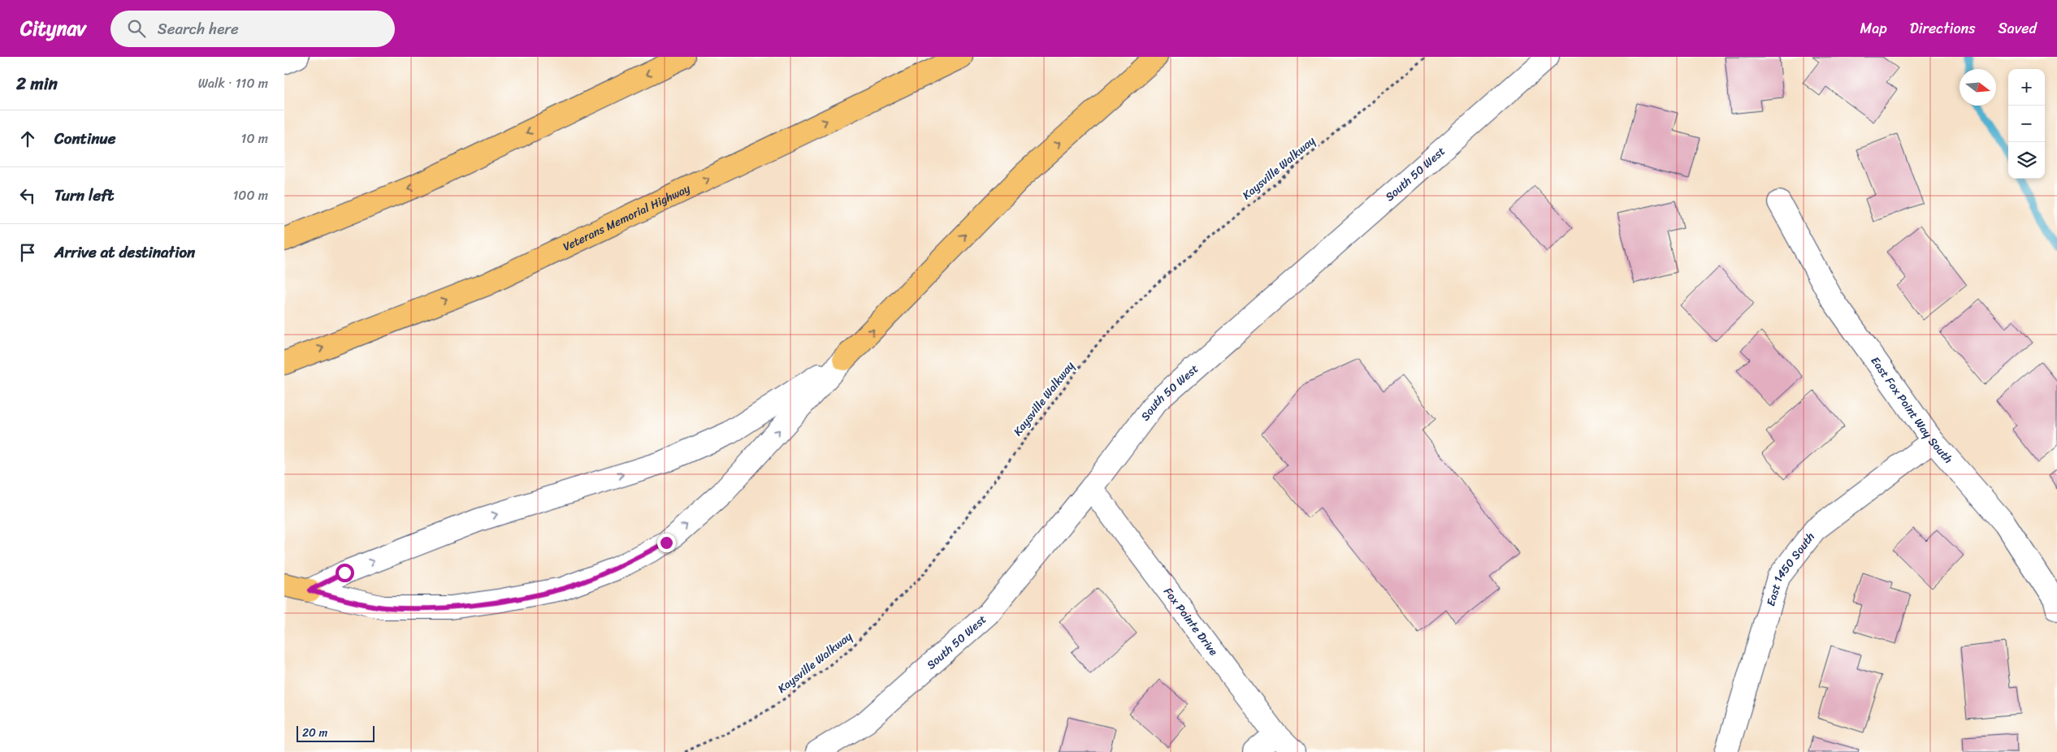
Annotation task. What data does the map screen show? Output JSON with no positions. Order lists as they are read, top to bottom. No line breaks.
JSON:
{"streets":{"highway":["Veterans Memorial Highway"],"street":["South 50 West","East Fox Point Way South","East 1450 South","Fox Pointe Drive"],"path":["Kaysville Walkway"]},"crossings":[["South 50 West","Fox Pointe Drive"],["East Fox Point Way South","East 1450 South"]],"scale_bar":"20 m","north":"right","page":{"header":"Citynav","search":"Search here","nav":["Map","Directions","Saved"],"heading":["2 min","Walk · 110 m"],"map_buttons":["+","−"],"list":[["Continue","10 m"],["Turn left","100 m"],"Arrive at destination"],"scale":"20 m"}}
